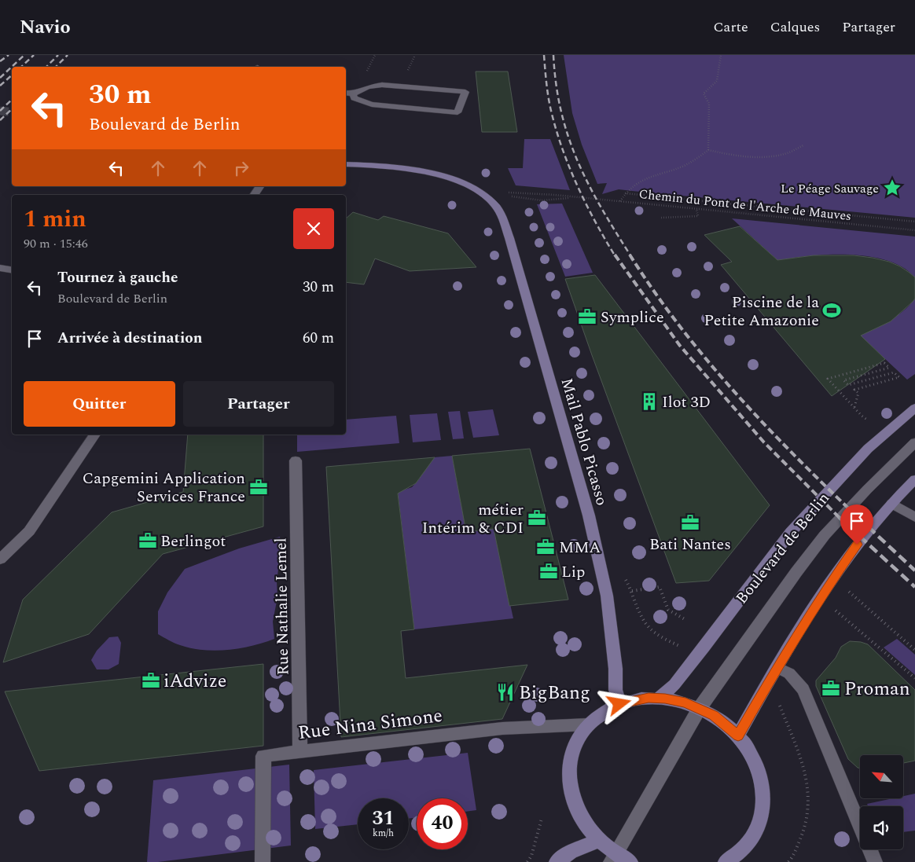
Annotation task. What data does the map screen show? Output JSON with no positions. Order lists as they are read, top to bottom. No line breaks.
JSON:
{"streets":{"street":["Mail Pablo Picasso","Boulevard de Berlin","Rue Nathalie Lemel","Rue Nina Simone"],"path":["Chemin du Pont de l'Arche de Mauves"]},"crossings":[["Rue Nathalie Lemel","Rue Nina Simone"]],"places":{"place":["Le Péage Sauvage"],"sports":["Piscine de la Petite Amazonie"],"office":["Symplice","Capgemini Application Services France","métier Intérim & CDI","Bati Nantes","Berlingot","MMA","Lip","iAdvize","Proman"],"building":["Ilot 3D"],"restaurant":["BigBang"]},"north":"top left","page":{"header":"Navio","nav":["Carte","Calques","Partager"],"turn":["30 m","Boulevard de Berlin"],"heading":["1 min","90 m · 15:46"],"list":[{"name":"Tournez à gauche","note":"Boulevard de Berlin","value":"30 m"},{"name":"Arrivée à destination","value":"60 m"}],"buttons":["Quitter","Partager"],"speed":"31 km/h","limit":"40"}}
